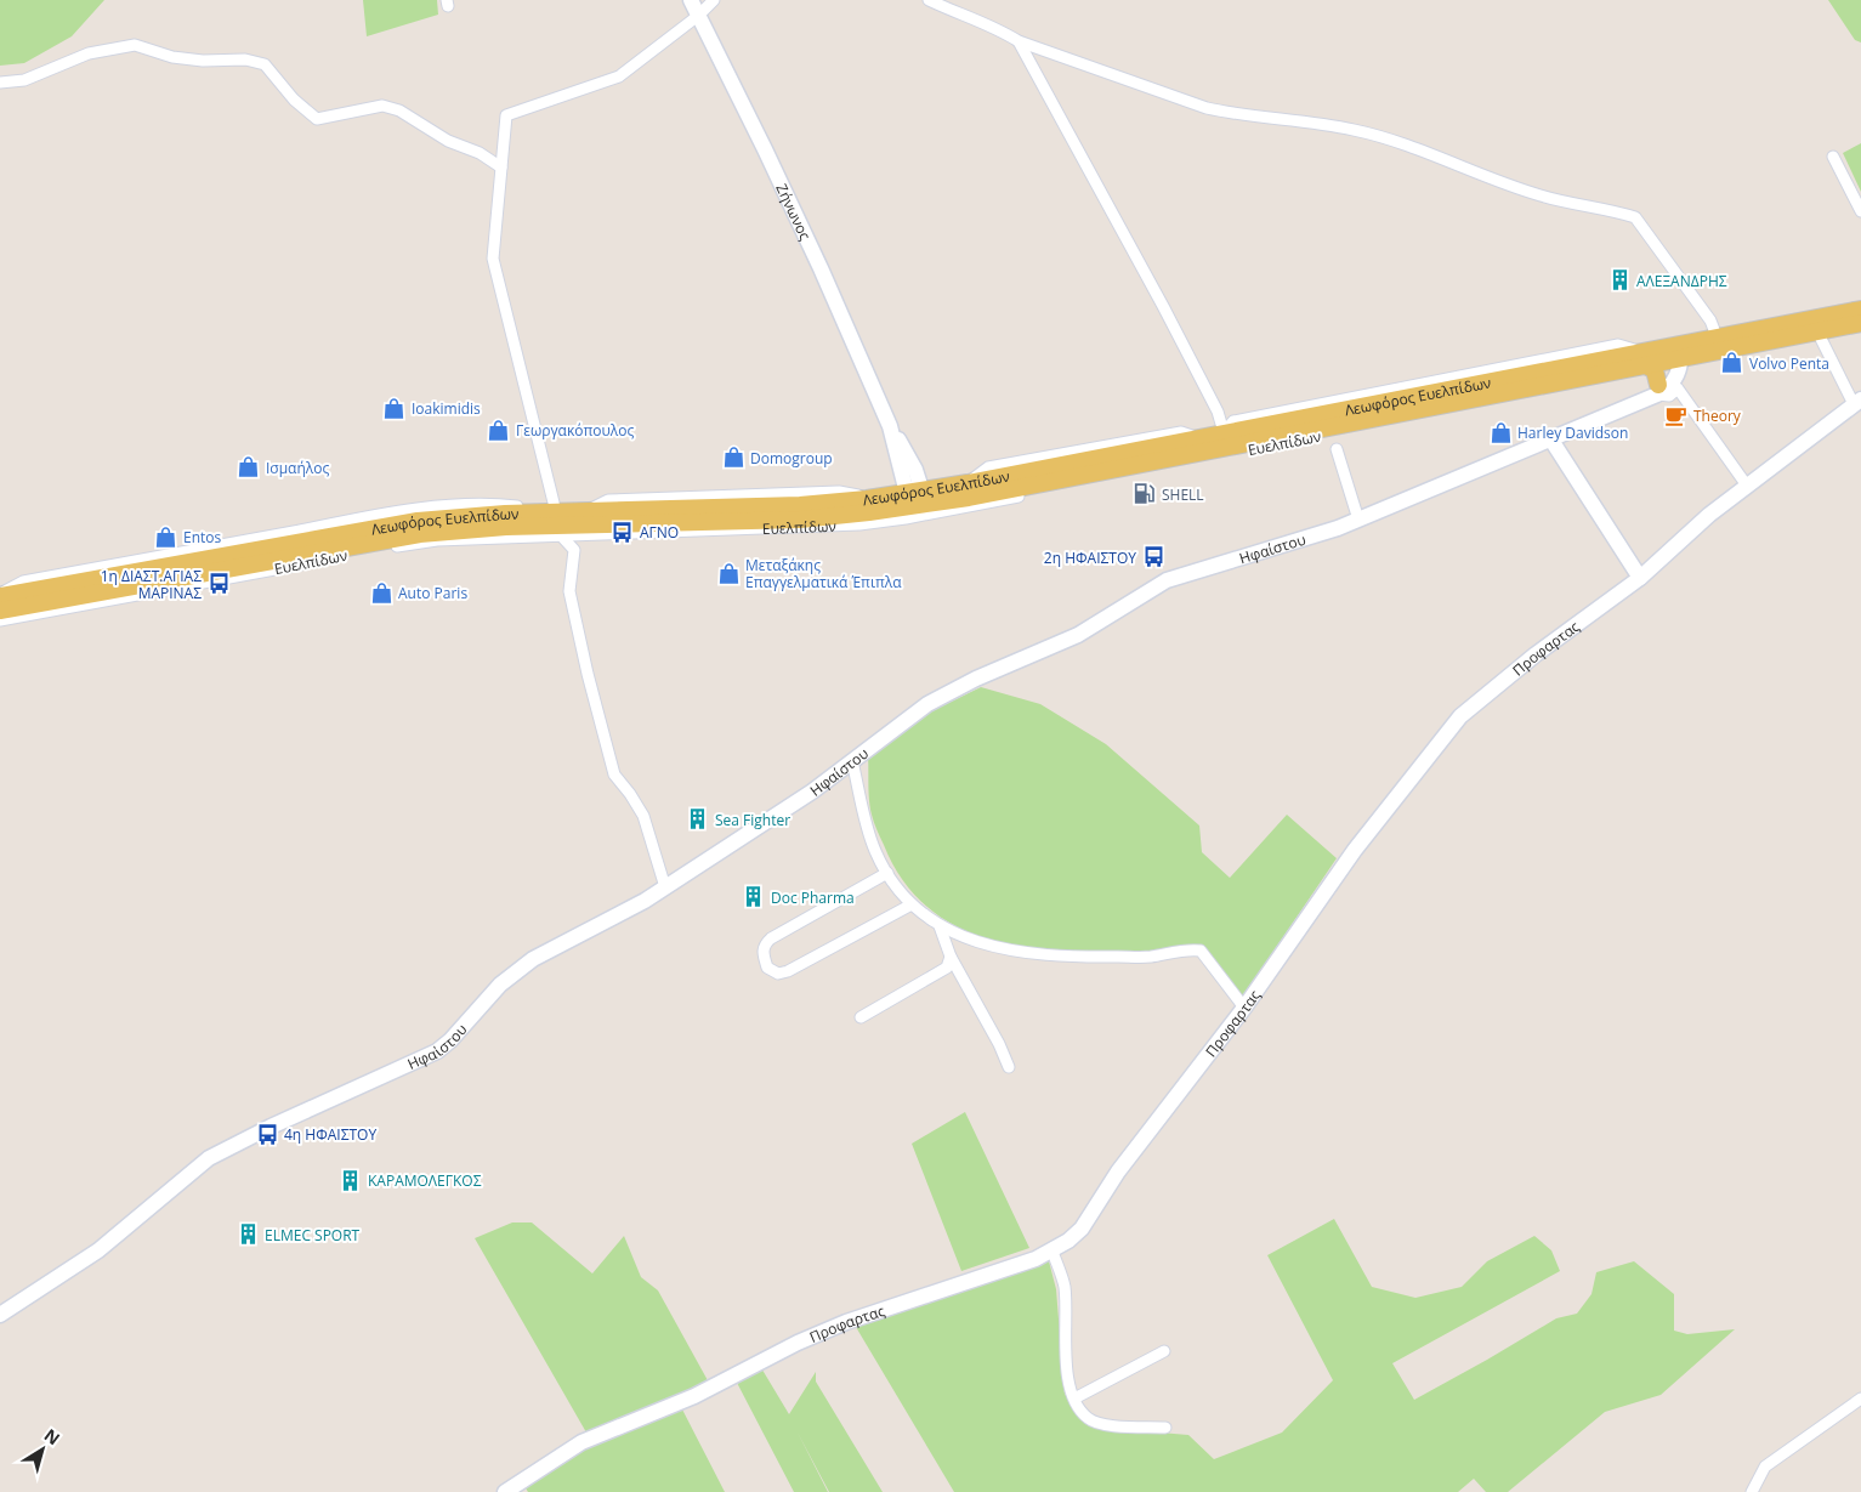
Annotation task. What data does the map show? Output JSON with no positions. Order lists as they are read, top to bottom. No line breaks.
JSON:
{"streets":{"main road":["Λεωφόρος Ευελπίδων"],"street":["Ζήνωνος","Ευελπίδων","Ηφαίστου","Προφαρτας"]},"crossings":[["Ζήνωνος","Λεωφόρος Ευελπίδων"],["Λεωφόρος Ευελπίδων","Ευελπίδων"]],"places":{"building":["ΑΛΕΞΑΝΔΡΗΣ","Sea Fighter","Doc Pharma","ΚΑΡΑΜΟΛΕΓΚΟΣ","ELMEC SPORT"],"shop":["Volvo Penta","Ioakimidis","Γεωργακόπουλος","Harley Davidson","Domogroup","Ισμαήλος","Entos","Μεταξάκης Επαγγελματικά Έπιπλα","Auto Paris"],"cafe":["Theory"],"fuel station":["SHELL"],"bus stop":["ΑΓΝΟ","2η ΗΦΑΙΣΤΟΥ","1η ΔΙΑΣΤ.ΑΓΙΑΣ ΜΑΡΙΝΑΣ","4η ΗΦΑΙΣΤΟΥ"]},"north":"top right"}
